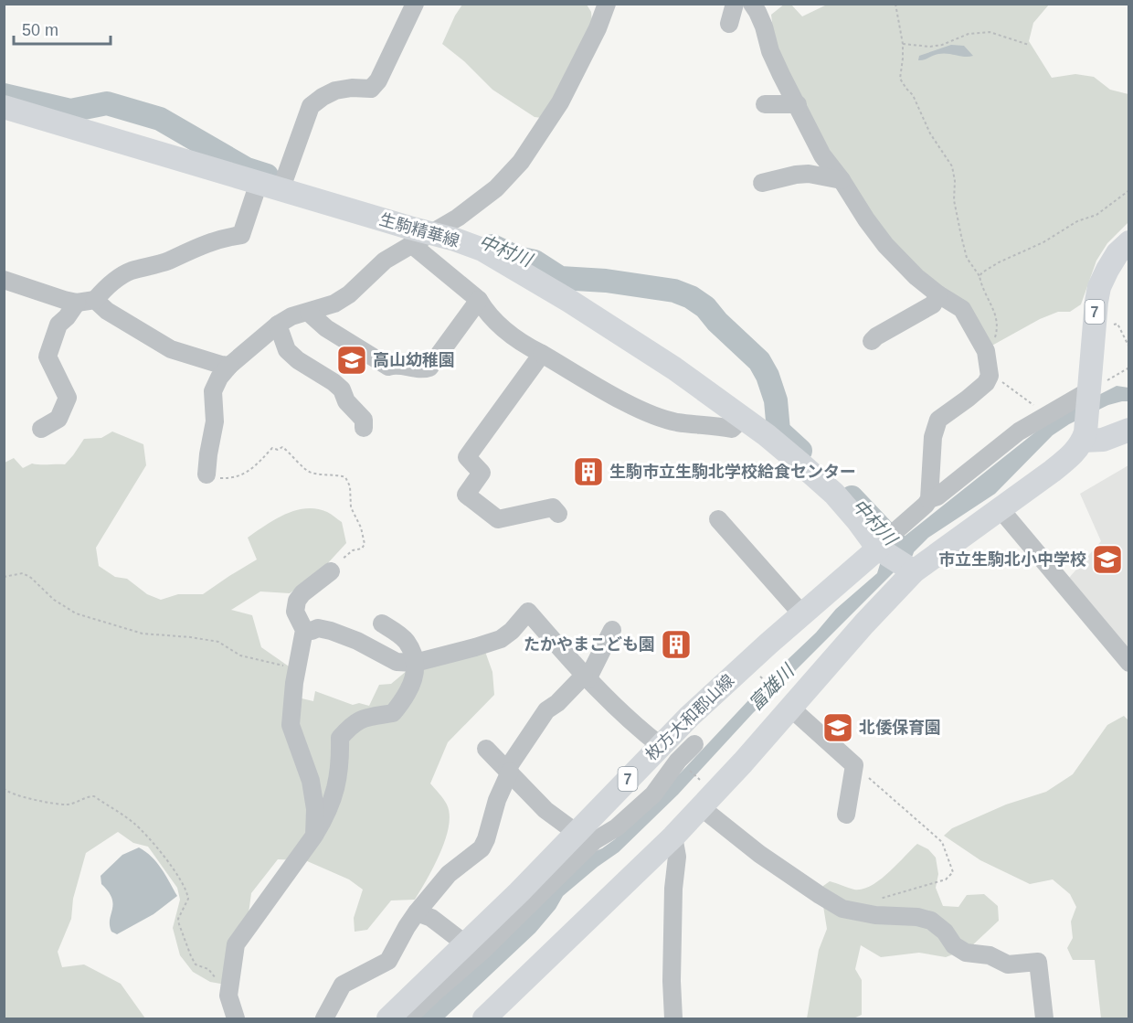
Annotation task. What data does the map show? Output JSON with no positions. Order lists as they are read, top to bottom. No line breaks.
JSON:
{"streets":{"main road":["生駒精華線","7","枚方大和郡山線"]},"crossings":[["生駒精華線","枚方大和郡山線"]],"water":["中村川","富雄川"],"places":{"school or university":["高山幼稚園","市立生駒北小中学校","北倭保育園"],"building":["生駒市立生駒北学校給食センター","たかやまこども園"]},"scale_bar":"50 m"}
